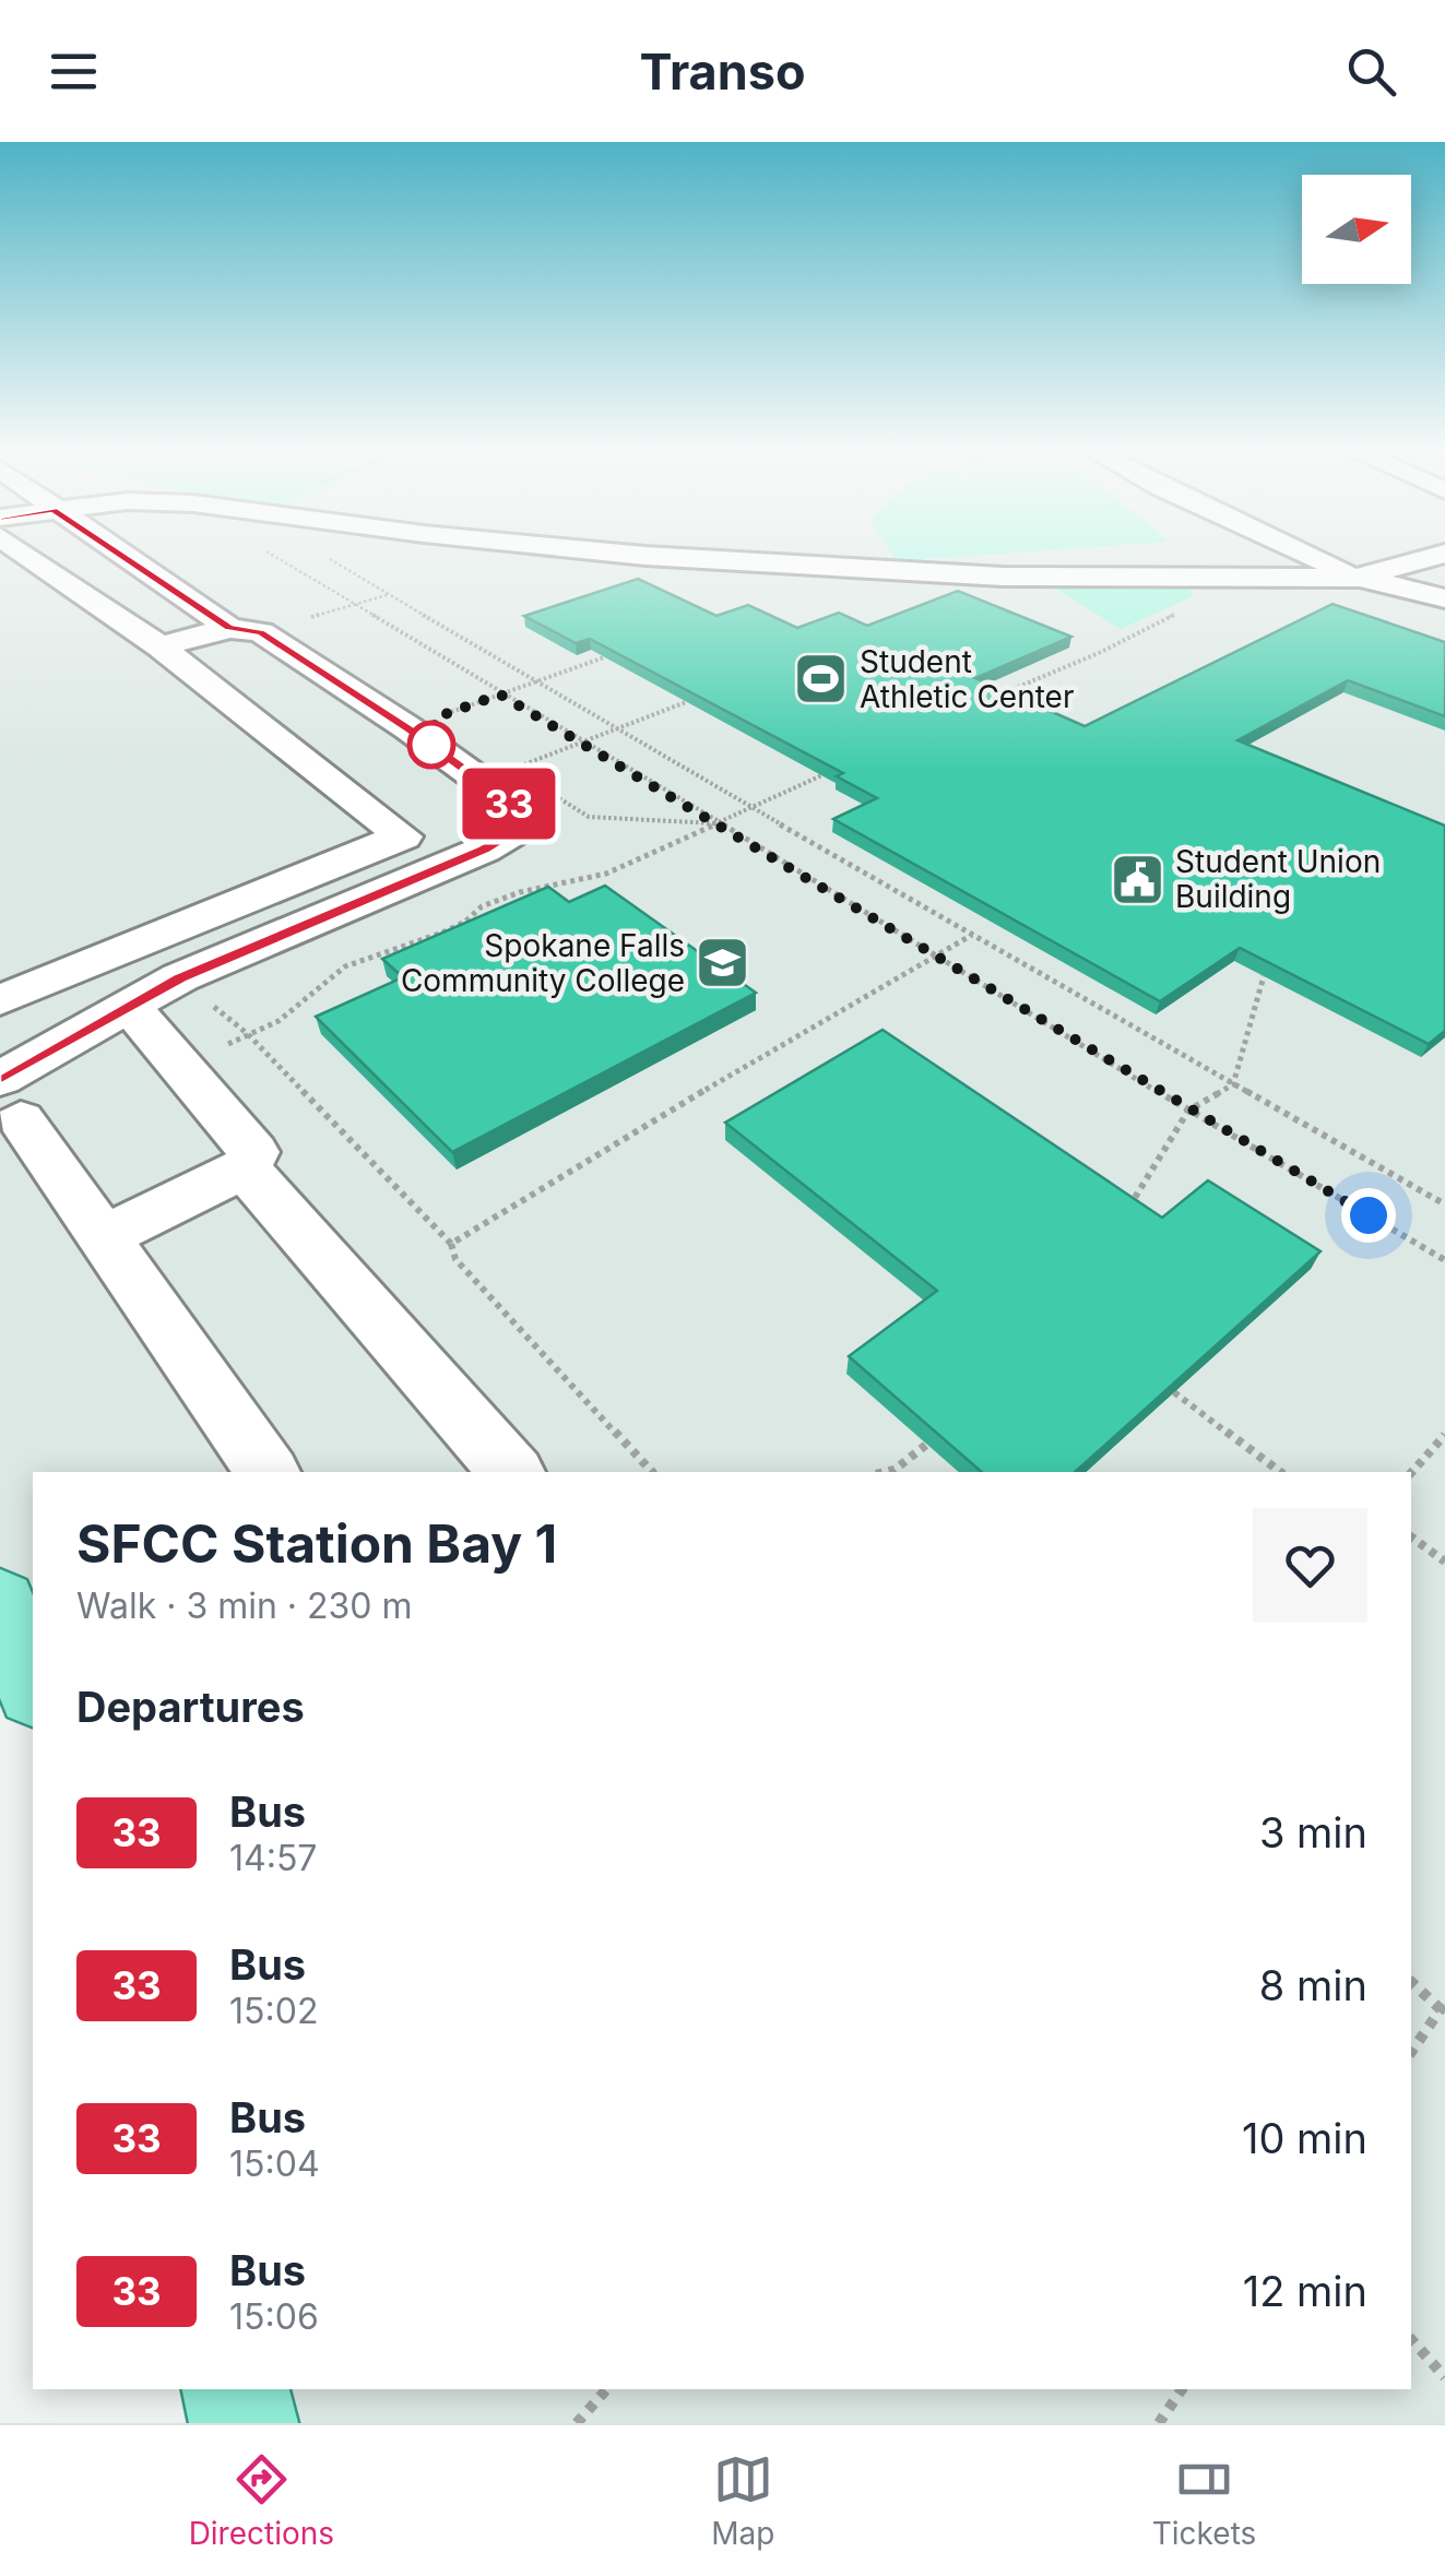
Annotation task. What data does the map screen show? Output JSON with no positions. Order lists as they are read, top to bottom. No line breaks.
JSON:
{"places":{"sports":["Student Athletic Center"],"public building":["Student Union Building"],"school or university":["Spokane Falls Community College"]},"lines":["bus line 33"],"north":"right","page":{"header":"Transo","on_map":"33","heading":[["SFCC Station Bay 1","Walk · 3 min · 230 m"],"Departures"],"list":[{"mark":"33","name":"Bus","note":"14:57","value":"3 min"},{"mark":"33","name":"Bus","note":"15:02","value":"8 min"},{"mark":"33","name":"Bus","note":"15:04","value":"10 min"},{"mark":"33","name":"Bus","note":"15:06","value":"12 min"}],"tabs":["Directions","Map","Tickets"]}}
